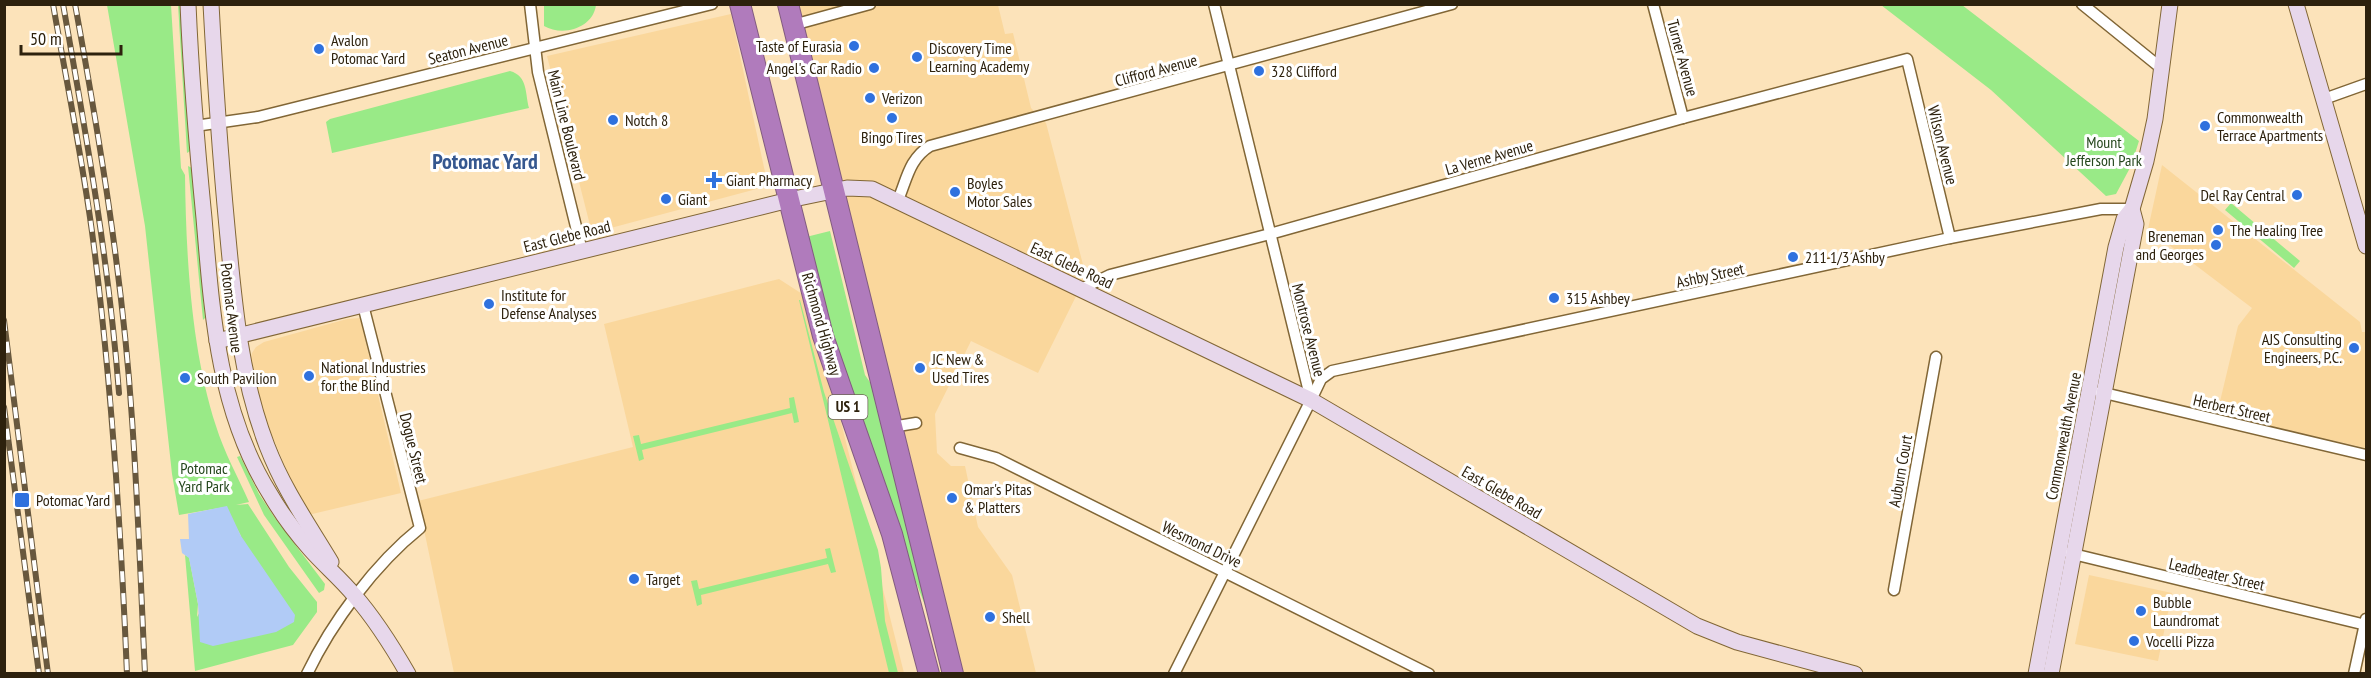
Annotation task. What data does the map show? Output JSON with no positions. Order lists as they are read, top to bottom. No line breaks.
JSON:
{"streets":{"highway":["Richmond Highway","US 1"],"street":["Seaton Avenue","Turner Avenue","Clifford Avenue","Main Line Boulevard","Wilson Avenue","La Verne Avenue","East Glebe Road","Ashby Street","Potomac Avenue","Montrose Avenue","Herbert Street","Commonwealth Avenue","Dogue Street","Auburn Court","Wesmond Drive","Leadbeater Street"]},"crossings":[["Seaton Avenue","Main Line Boulevard"],["Seaton Avenue","Potomac Avenue"],["Turner Avenue","La Verne Avenue"],["Clifford Avenue","East Glebe Road"],["Clifford Avenue","Montrose Avenue"],["Main Line Boulevard","East Glebe Road"],["Wilson Avenue","La Verne Avenue"],["Wilson Avenue","Ashby Street"],["La Verne Avenue","East Glebe Road"],["La Verne Avenue","Montrose Avenue"],["East Glebe Road","Ashby Street"],["East Glebe Road","Potomac Avenue"],["East Glebe Road","Richmond Highway"],["East Glebe Road","Montrose Avenue"],["East Glebe Road","US 1"],["East Glebe Road","Dogue Street"],["Ashby Street","Montrose Avenue"],["Ashby Street","Commonwealth Avenue"],["Potomac Avenue","Dogue Street"],["Montrose Avenue","Wesmond Drive"],["Herbert Street","Commonwealth Avenue"],["Commonwealth Avenue","Leadbeater Street"]],"districts":["Potomac Yard"],"parks":["Mount Jefferson Park","Potomac Yard Park"],"places":{"other":["Taste of Eurasia","Avalon Potomac Yard","Discovery Time Learning Academy","Angel's Car Radio","328 Clifford","Verizon","Bingo Tires","Notch 8","Commonwealth Terrace Apartments","Boyles Motor Sales","Del Ray Central","Giant","The Healing Tree","Breneman and Georges","211 1/3 Ashby","315 Ashbey","Institute for Defense Analyses","AJS Consulting Engineers, P.C.","JC New & Used Tires","National Industries for the Blind","South Pavilion","Omar's Pitas & Platters","Target","Bubble Laundromat","Shell","Vocelli Pizza"],"health":["Giant Pharmacy"],"transit":["Potomac Yard"]},"scale_bar":"50 m"}
